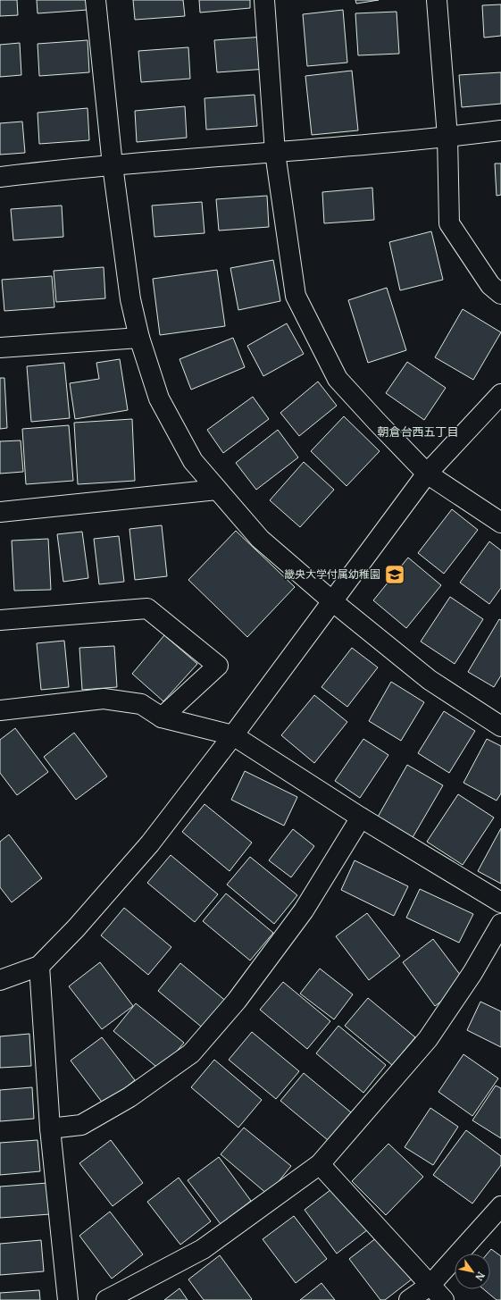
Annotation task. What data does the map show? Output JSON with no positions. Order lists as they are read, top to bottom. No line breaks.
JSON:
{"districts":["朝倉台西五丁目"],"places":{"school or university":["畿央大学付属幼稚園"]},"north":"bottom right"}
